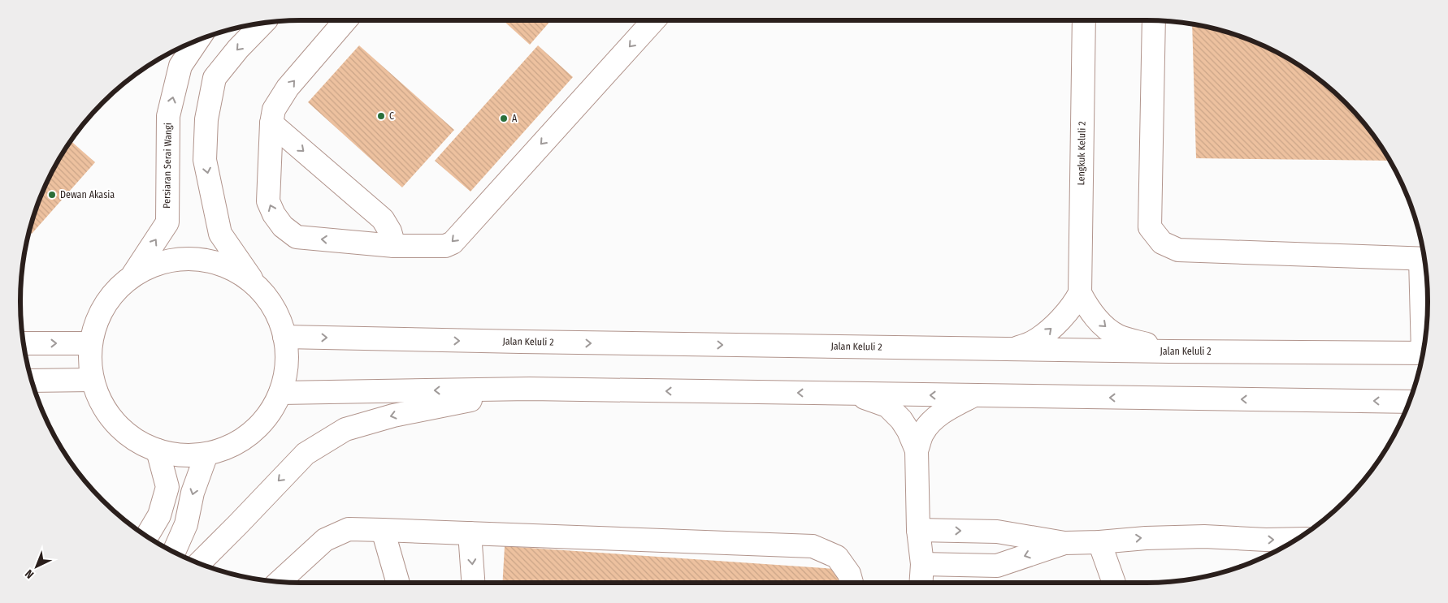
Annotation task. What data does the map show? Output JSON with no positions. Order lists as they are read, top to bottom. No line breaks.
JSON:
{"streets":{"street":["Lengkuk Keluli 2","Persiaran Serai Wangi","Jalan Keluli 2"]},"one_way":["Persiaran Serai Wangi"],"places":["C","A","Dewan Akasia"],"north":"bottom left"}
